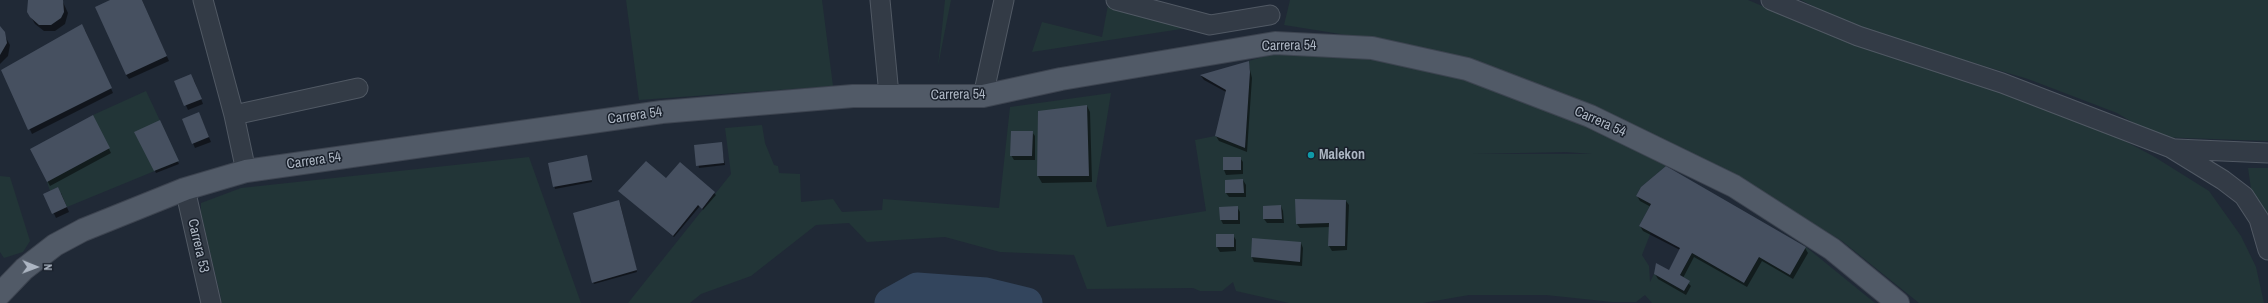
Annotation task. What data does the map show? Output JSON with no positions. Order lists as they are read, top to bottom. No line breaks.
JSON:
{"streets":{"main road":["Carrera 54"],"street":["Carrera 53"]},"crossings":[["Carrera 54","Carrera 53"]],"places":["Malekon"],"north":"right"}
